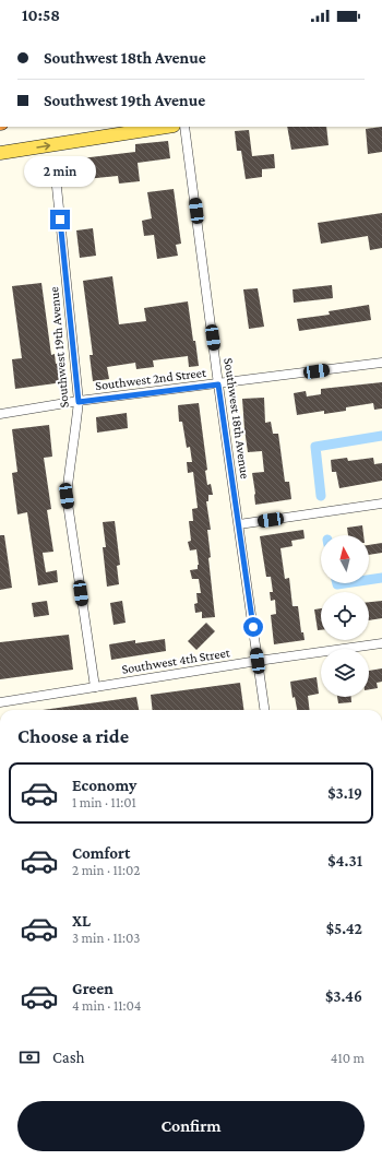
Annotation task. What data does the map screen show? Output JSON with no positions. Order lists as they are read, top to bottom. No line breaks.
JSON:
{"streets":{"street":["Southwest 19th Avenue","Southwest 2nd Street","Southwest 18th Avenue","Southwest 4th Street"]},"crossings":[["Southwest 19th Avenue","Southwest 2nd Street"],["Southwest 19th Avenue","Southwest 4th Street"],["Southwest 2nd Street","Southwest 18th Avenue"],["Southwest 18th Avenue","Southwest 4th Street"]],"north":"top","page":{"status":"10:58","banner":["Southwest 18th Avenue","Southwest 19th Avenue"],"bubble":"2 min","heading":"Choose a ride","list":[{"name":"Economy","note":"1 min · 11:01","value":"$3.19"},{"name":"Comfort","note":"2 min · 11:02","value":"$4.31"},{"name":"XL","note":"3 min · 11:03","value":"$5.42"},{"name":"Green","note":"4 min · 11:04","value":"$3.46"}],"pay":["Cash","410 m"],"buttons":"Confirm"}}
